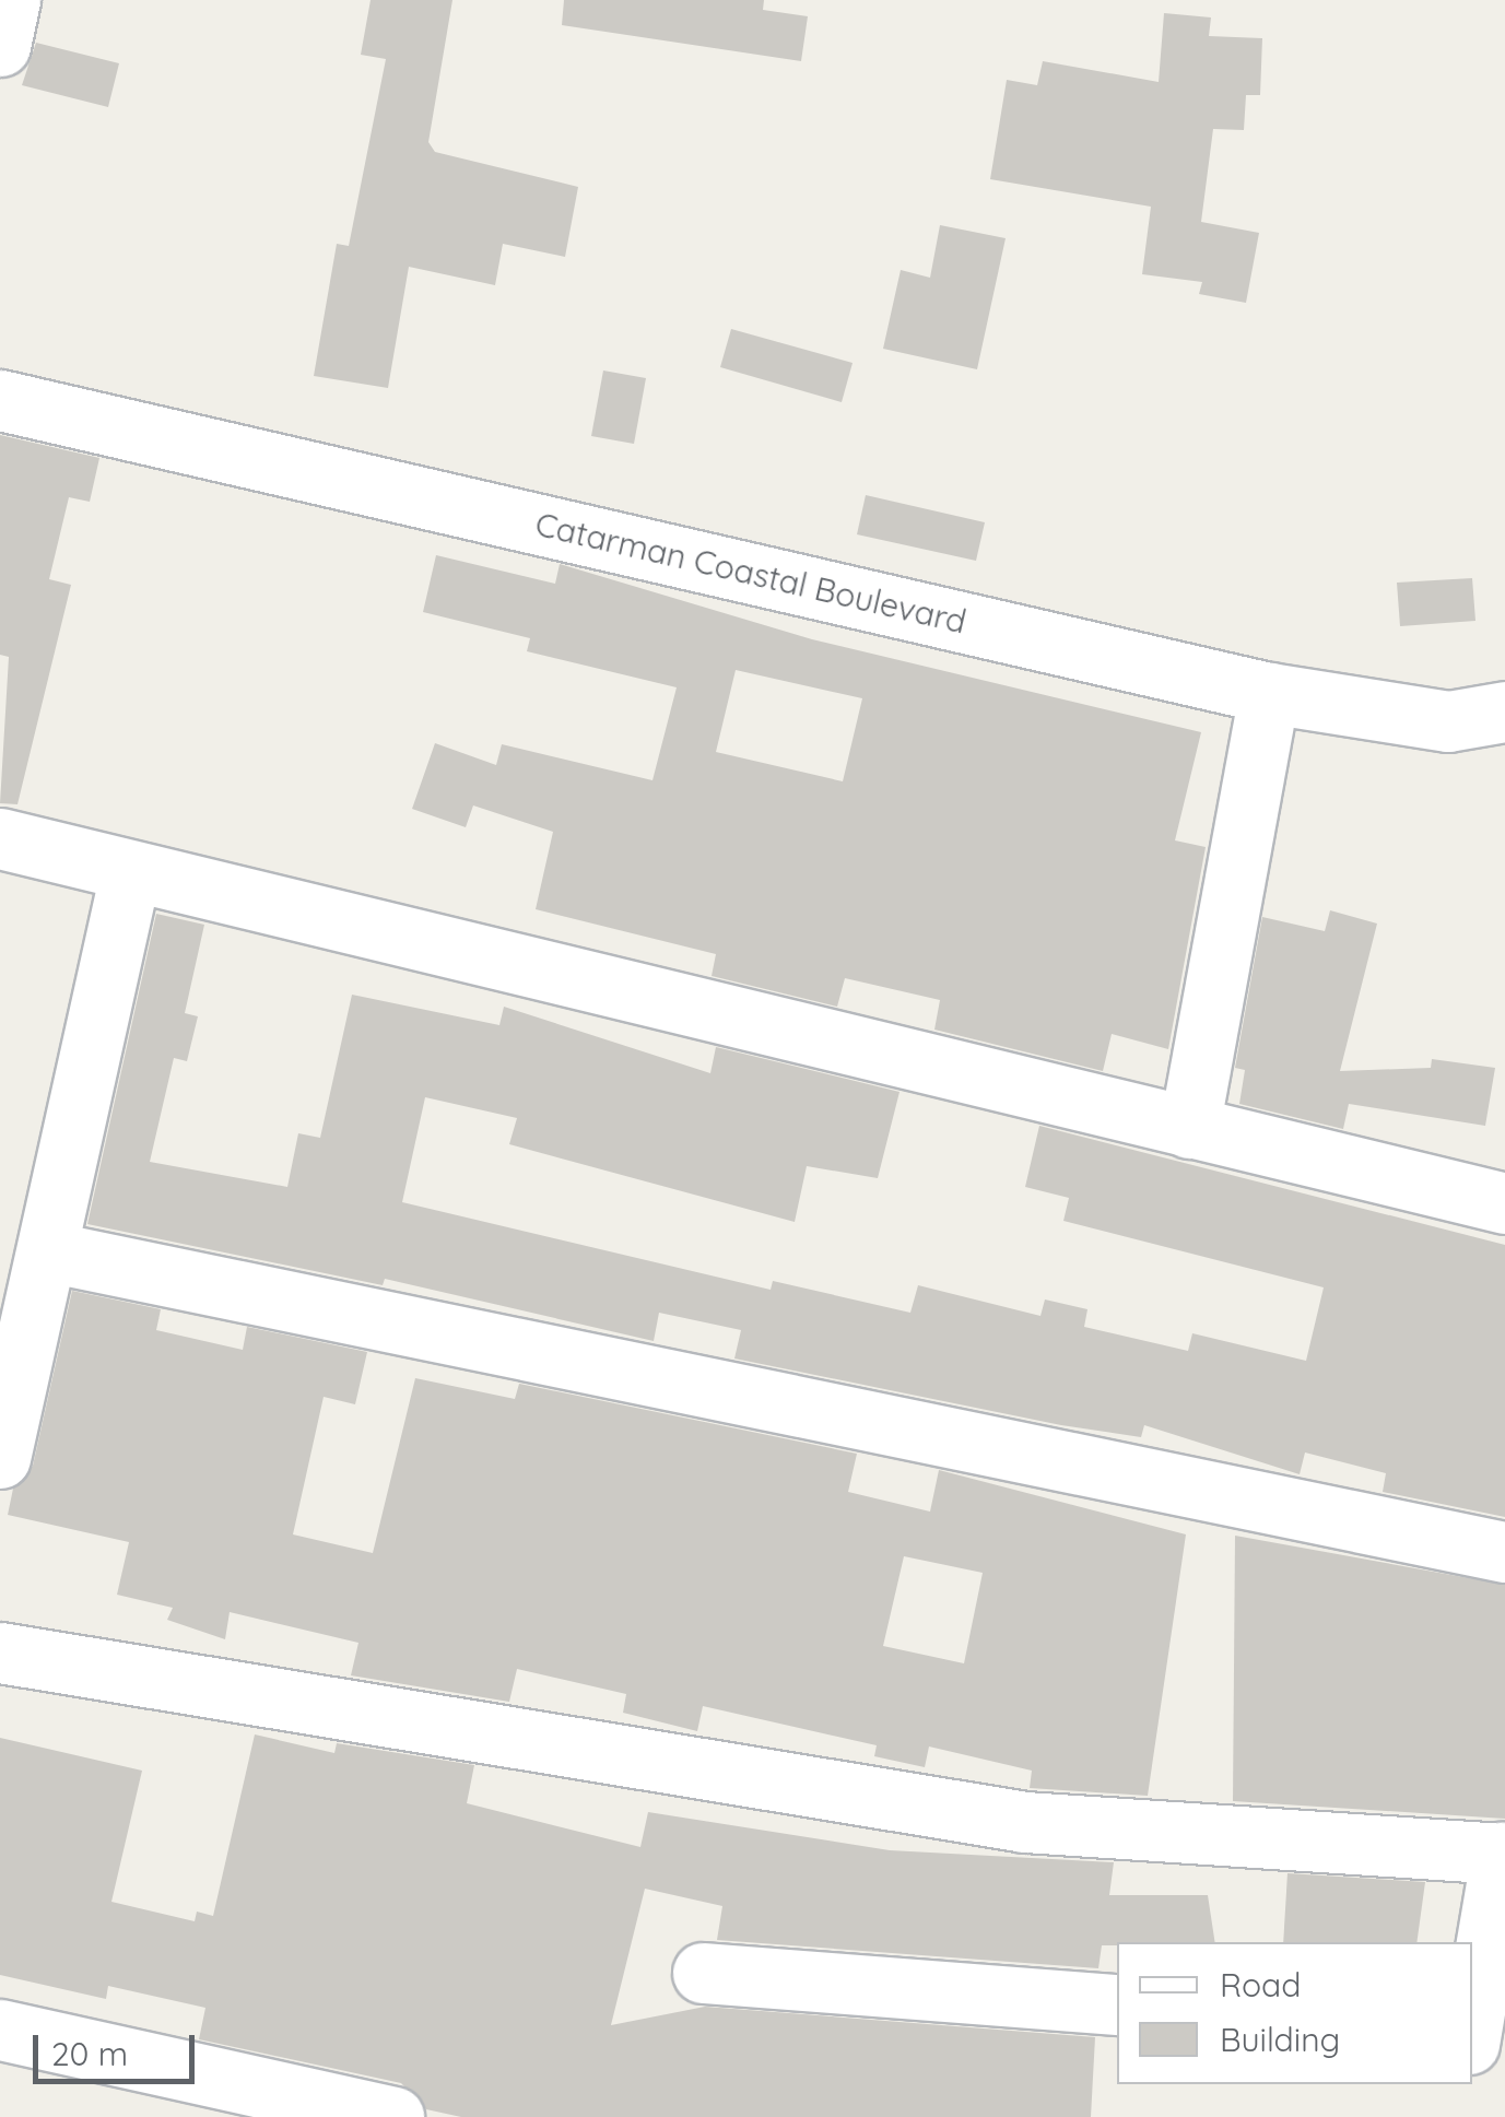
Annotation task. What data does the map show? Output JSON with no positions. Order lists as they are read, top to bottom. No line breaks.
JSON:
{"streets":{"street":["Catarman Coastal Boulevard"]},"legend":["Road","Building"],"scale_bar":"20 m"}
